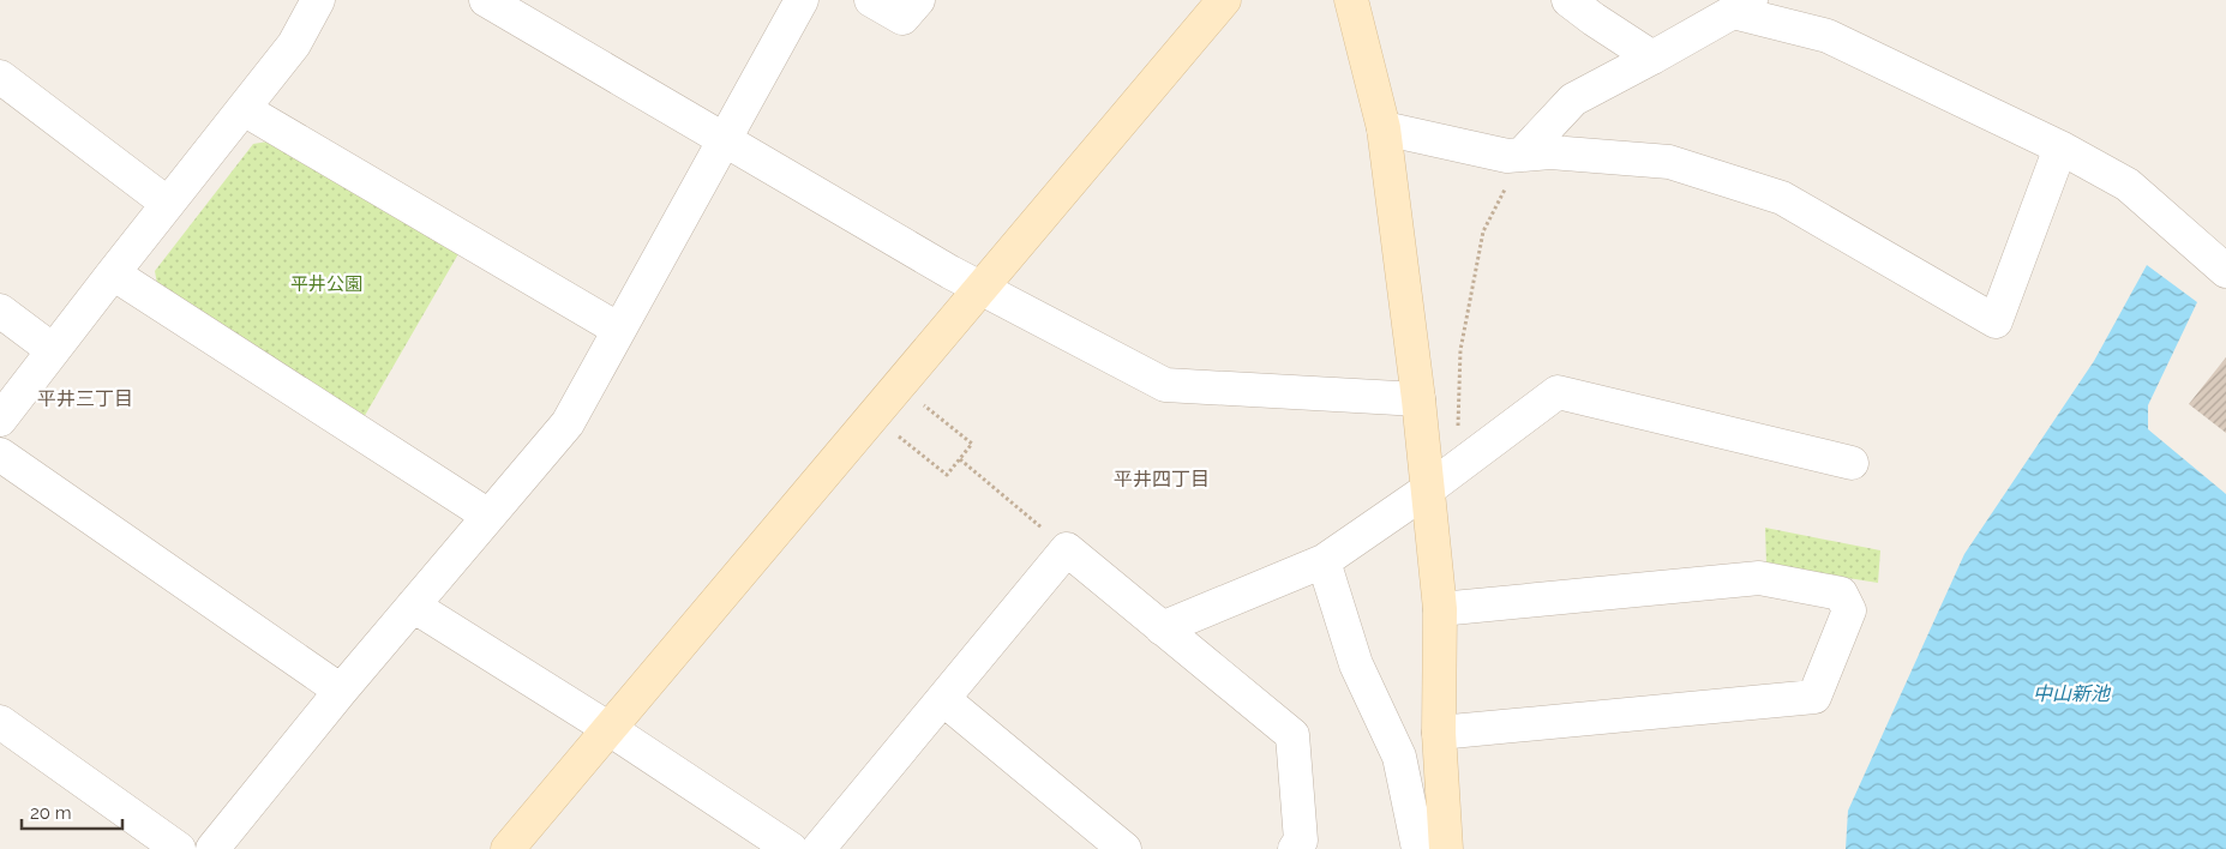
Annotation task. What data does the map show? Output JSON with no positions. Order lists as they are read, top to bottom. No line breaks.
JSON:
{"districts":["平井三丁目","平井四丁目"],"water":["中山新池"],"parks":["平井公園"],"scale_bar":"20 m"}
